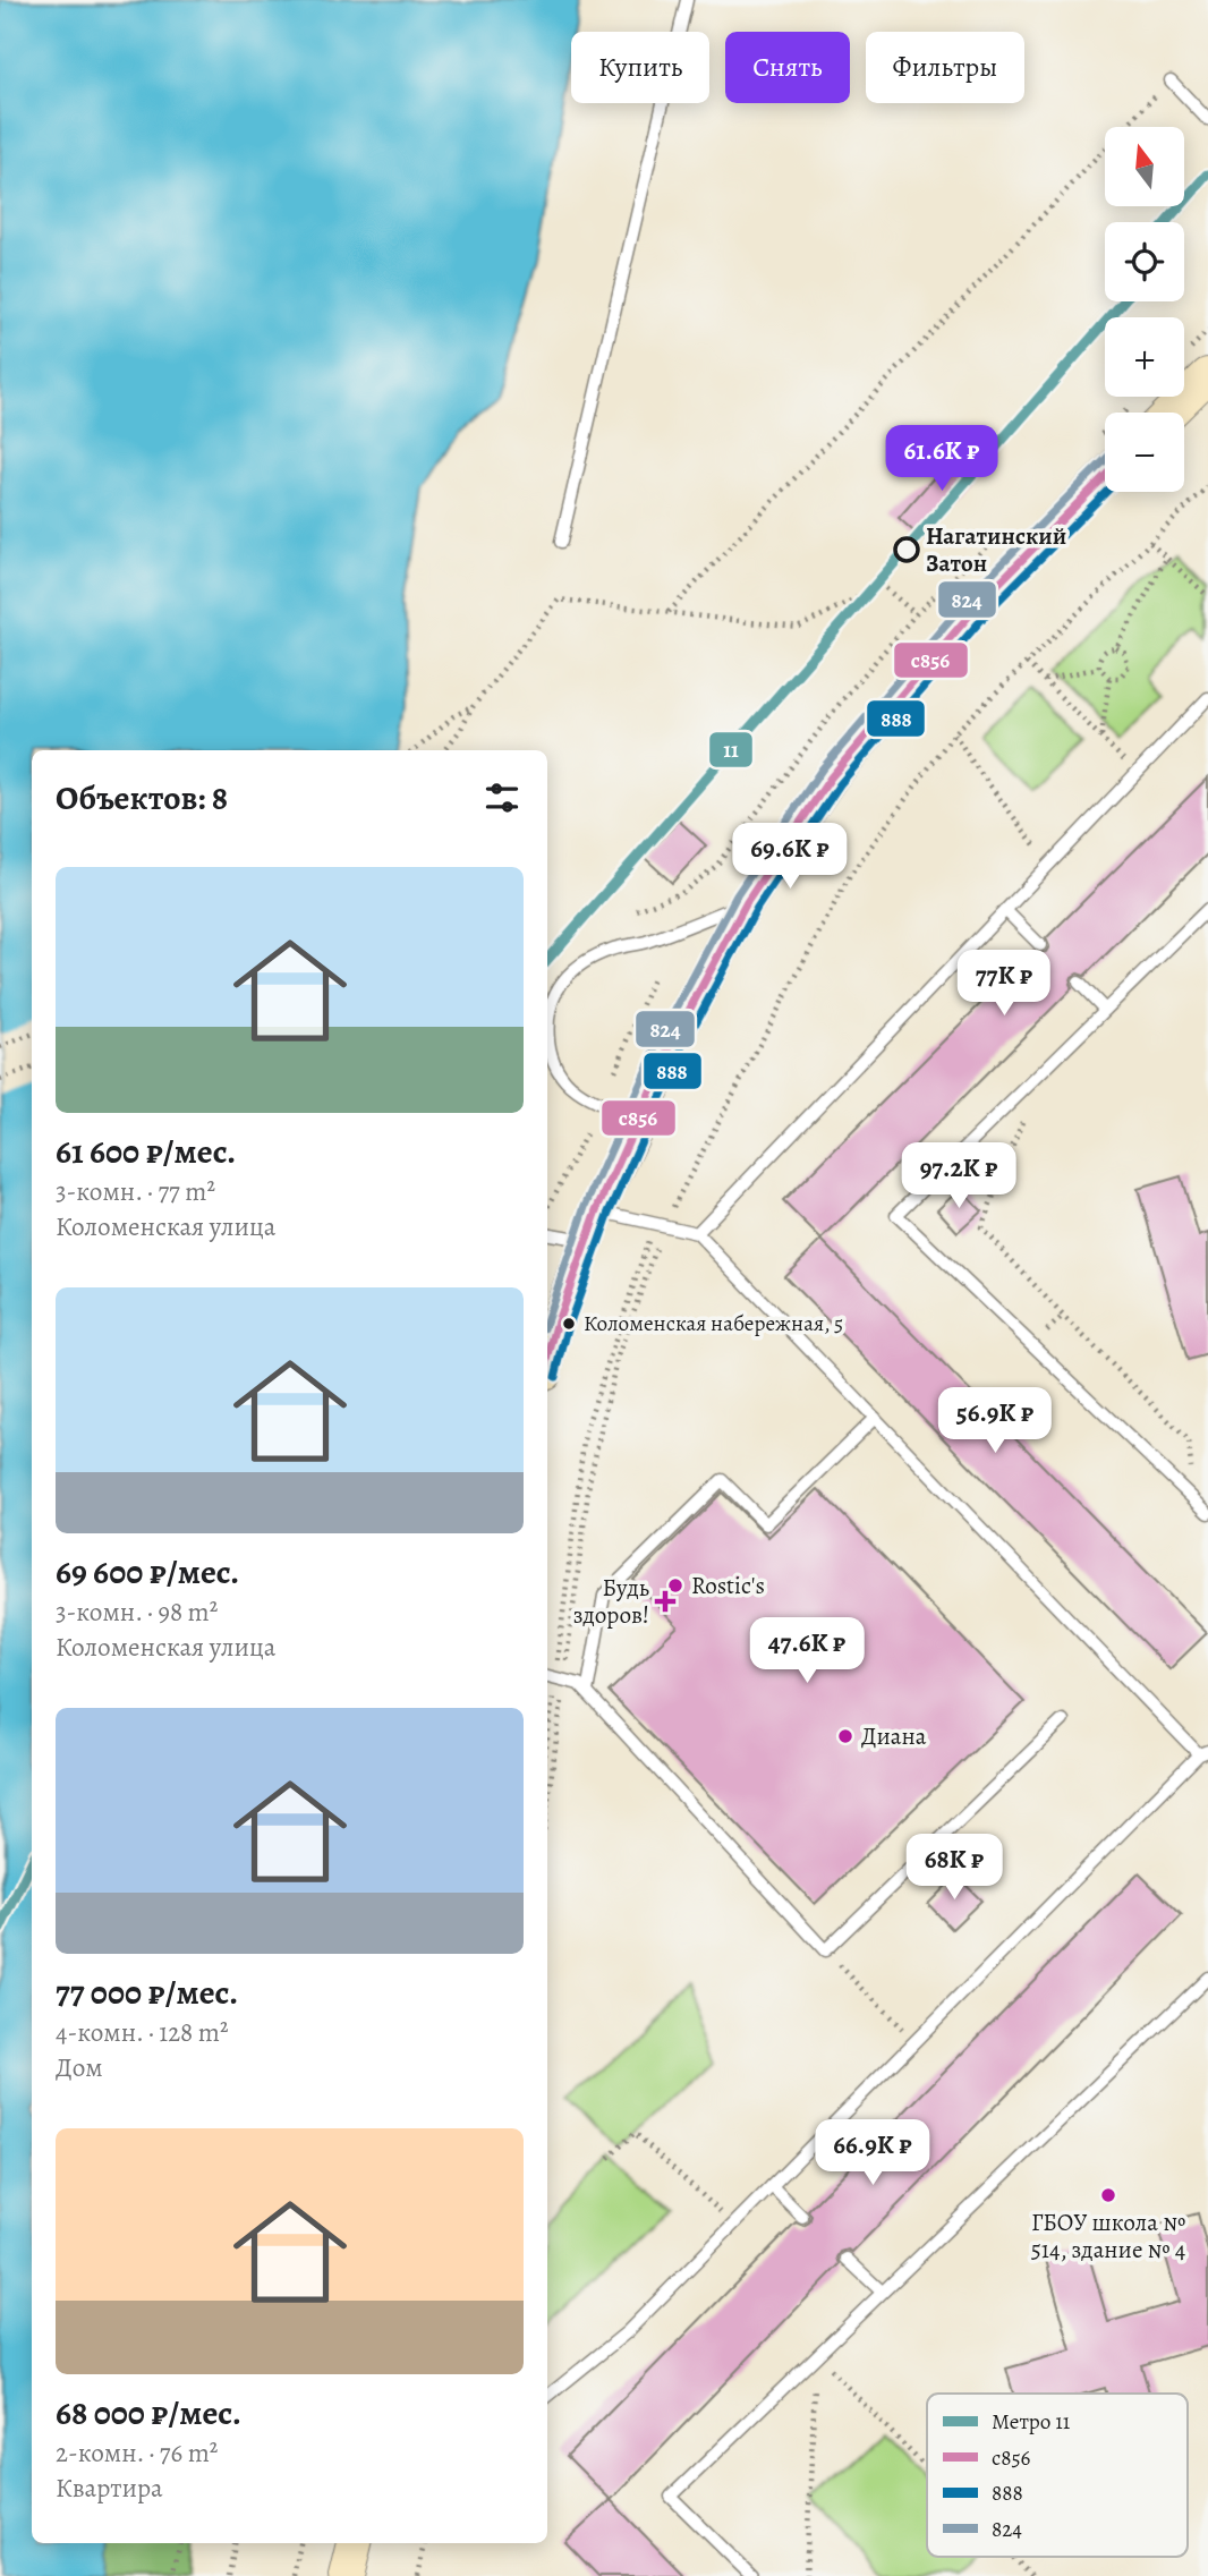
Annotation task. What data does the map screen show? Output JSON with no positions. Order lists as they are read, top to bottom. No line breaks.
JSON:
{"places":{"other":["Нагатинский Затон","Коломенская набережная, 5","Rostic's","Диана","ГБОУ школа № 514, здание № 4"],"health":["Будь здоров!"]},"lines":["metro line 11","transit line 824","transit line с856","transit line 888"],"legend":["Метро 11","с856","888","824"],"north":"top","page":{"chip":["Купить","Снять","Фильтры"],"map_buttons":["+","−"],"price":["61.6K ₽","69.6K ₽","77K ₽","97.2K ₽","56.9K ₽","47.6K ₽","68K ₽","66.9K ₽"],"heading":"Объектов: 8","list":[{"name":"61 600 ₽/мес.","note":"3-комн. · 77 m² · Коломенская улица"},{"name":"69 600 ₽/мес.","note":"3-комн. · 98 m² · Коломенская улица"},{"name":"77 000 ₽/мес.","note":"4-комн. · 128 m² · Дом"},{"name":"68 000 ₽/мес.","note":"2-комн. · 76 m² · Квартира"}]}}
